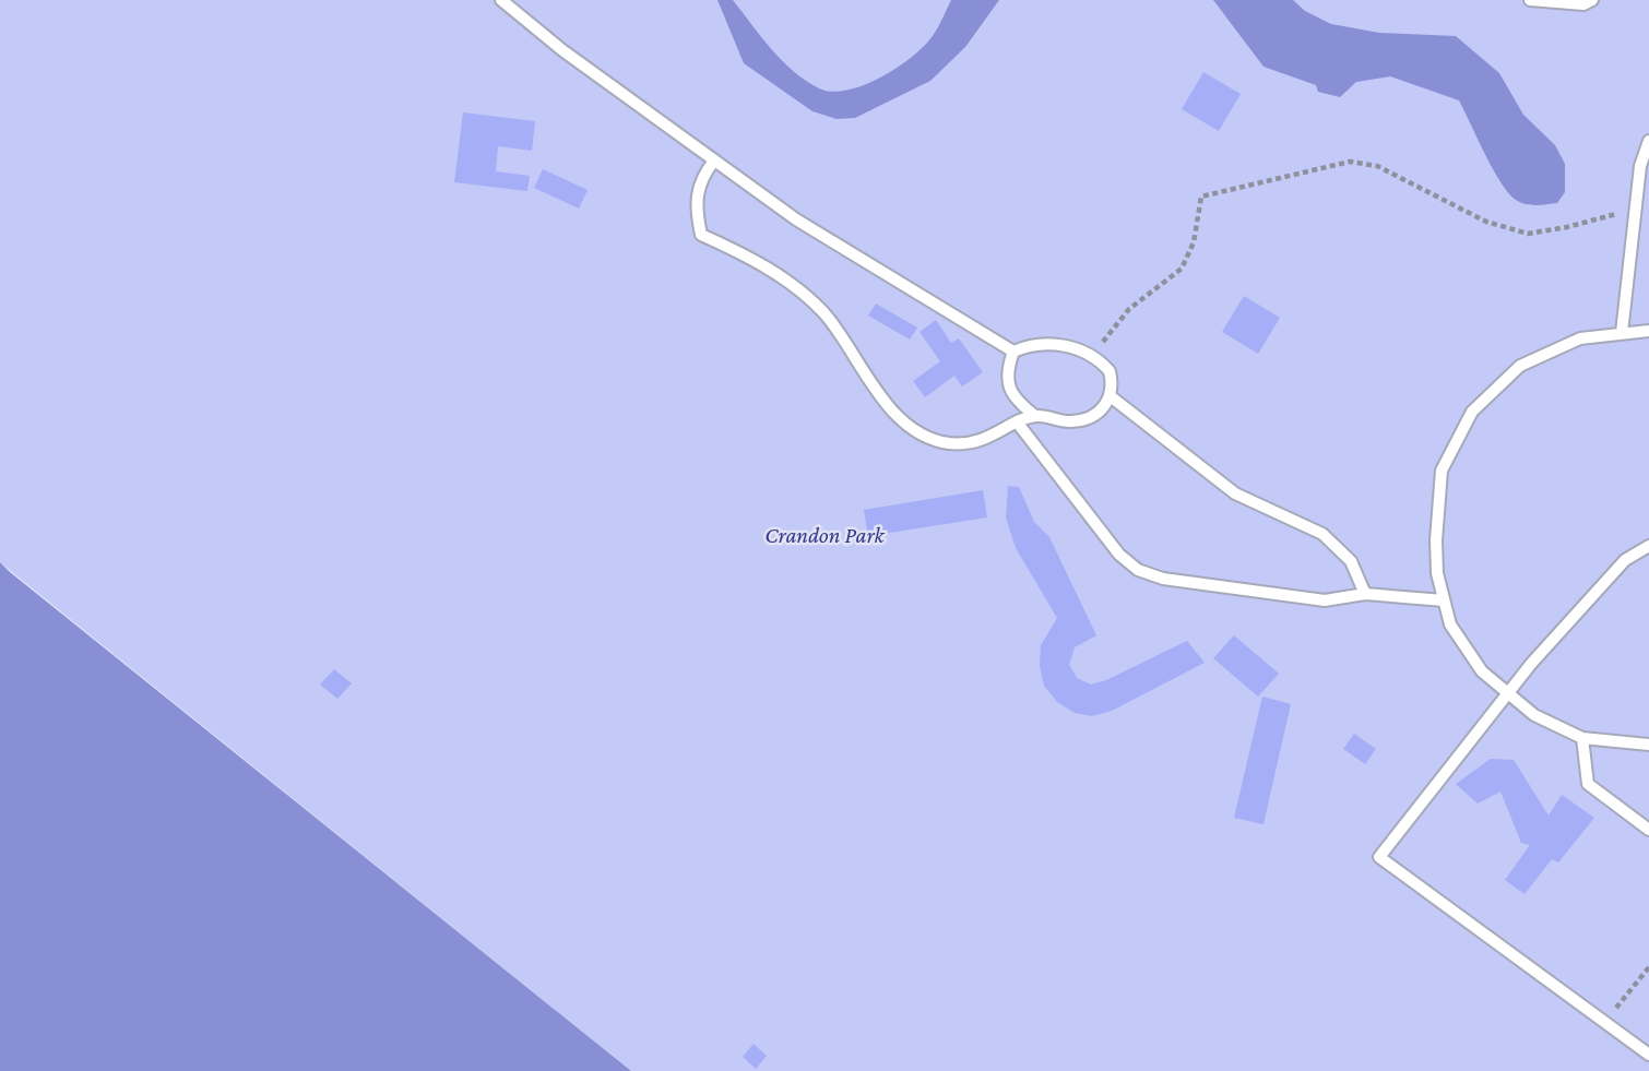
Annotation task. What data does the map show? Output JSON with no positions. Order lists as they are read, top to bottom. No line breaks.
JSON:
{"parks":["Crandon Park"]}
